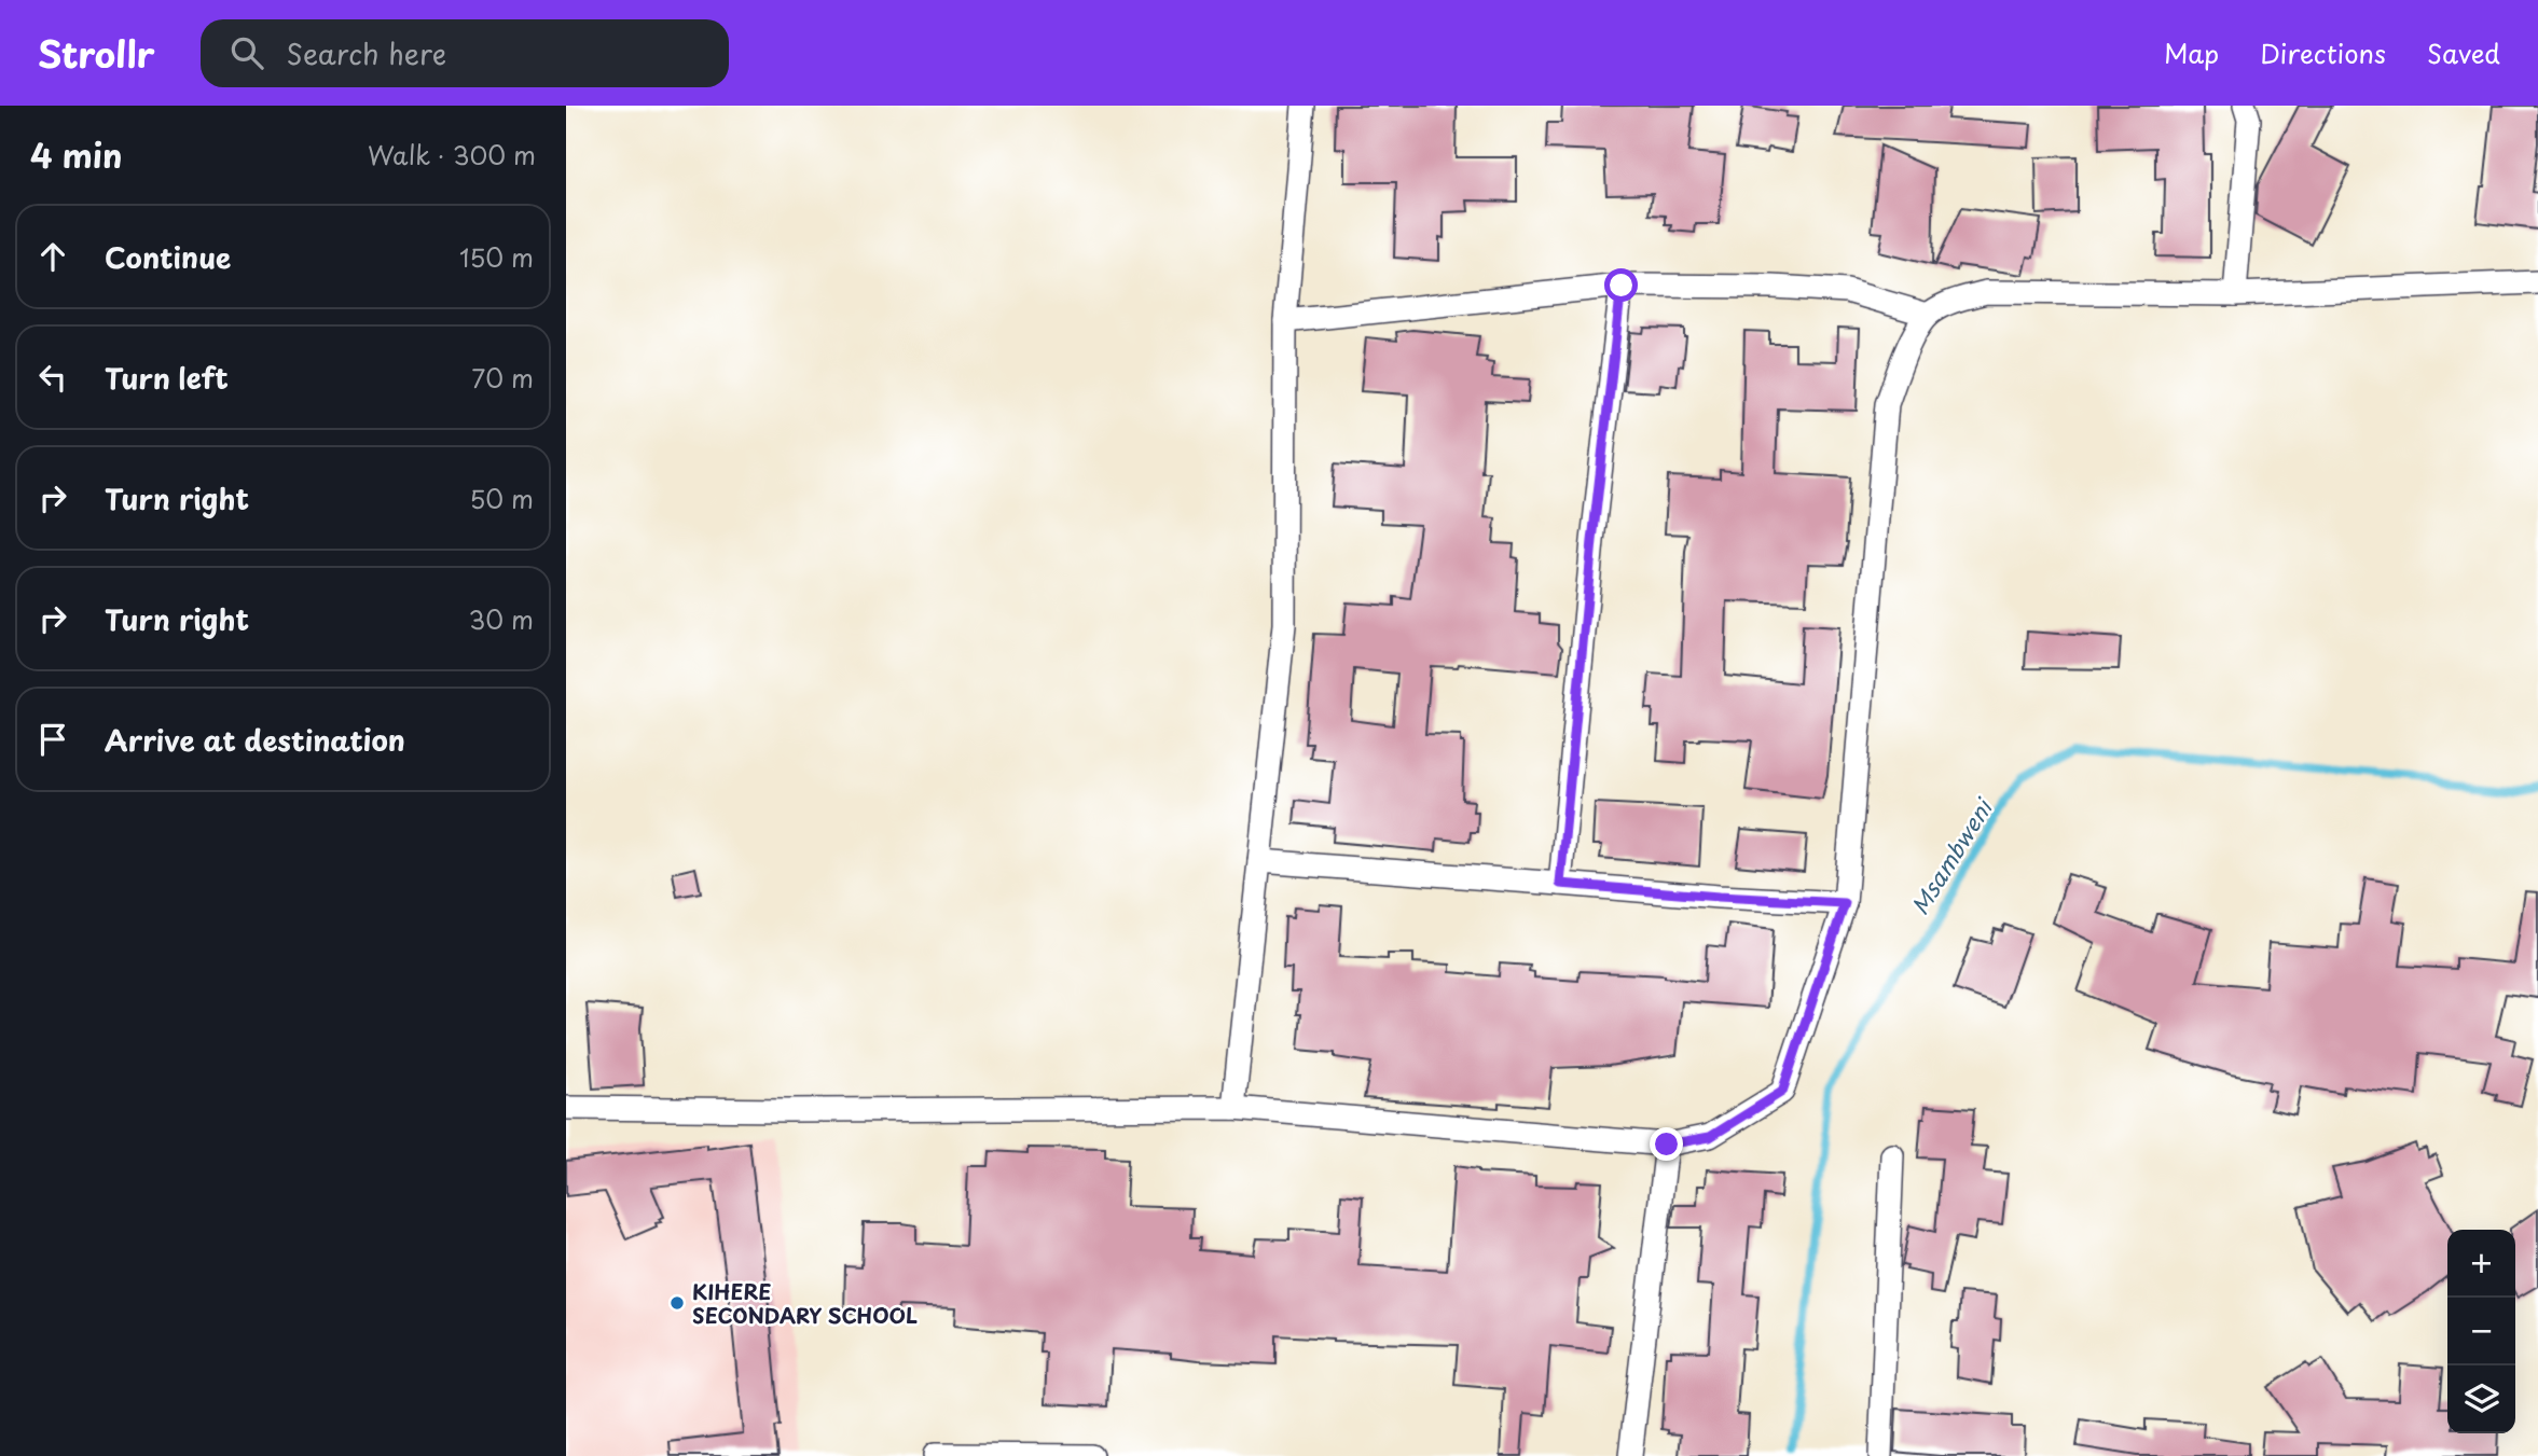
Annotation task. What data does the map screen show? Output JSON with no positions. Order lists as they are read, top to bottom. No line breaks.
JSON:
{"water":["Msambweni"],"places":["KIHERE SECONDARY SCHOOL"],"page":{"header":"Strollr","search":"Search here","nav":["Map","Directions","Saved"],"heading":["4 min","Walk · 300 m"],"list":[["Continue","150 m"],["Turn left","70 m"],["Turn right","50 m"],["Turn right","30 m"],"Arrive at destination"],"map_buttons":["+","−"]}}
